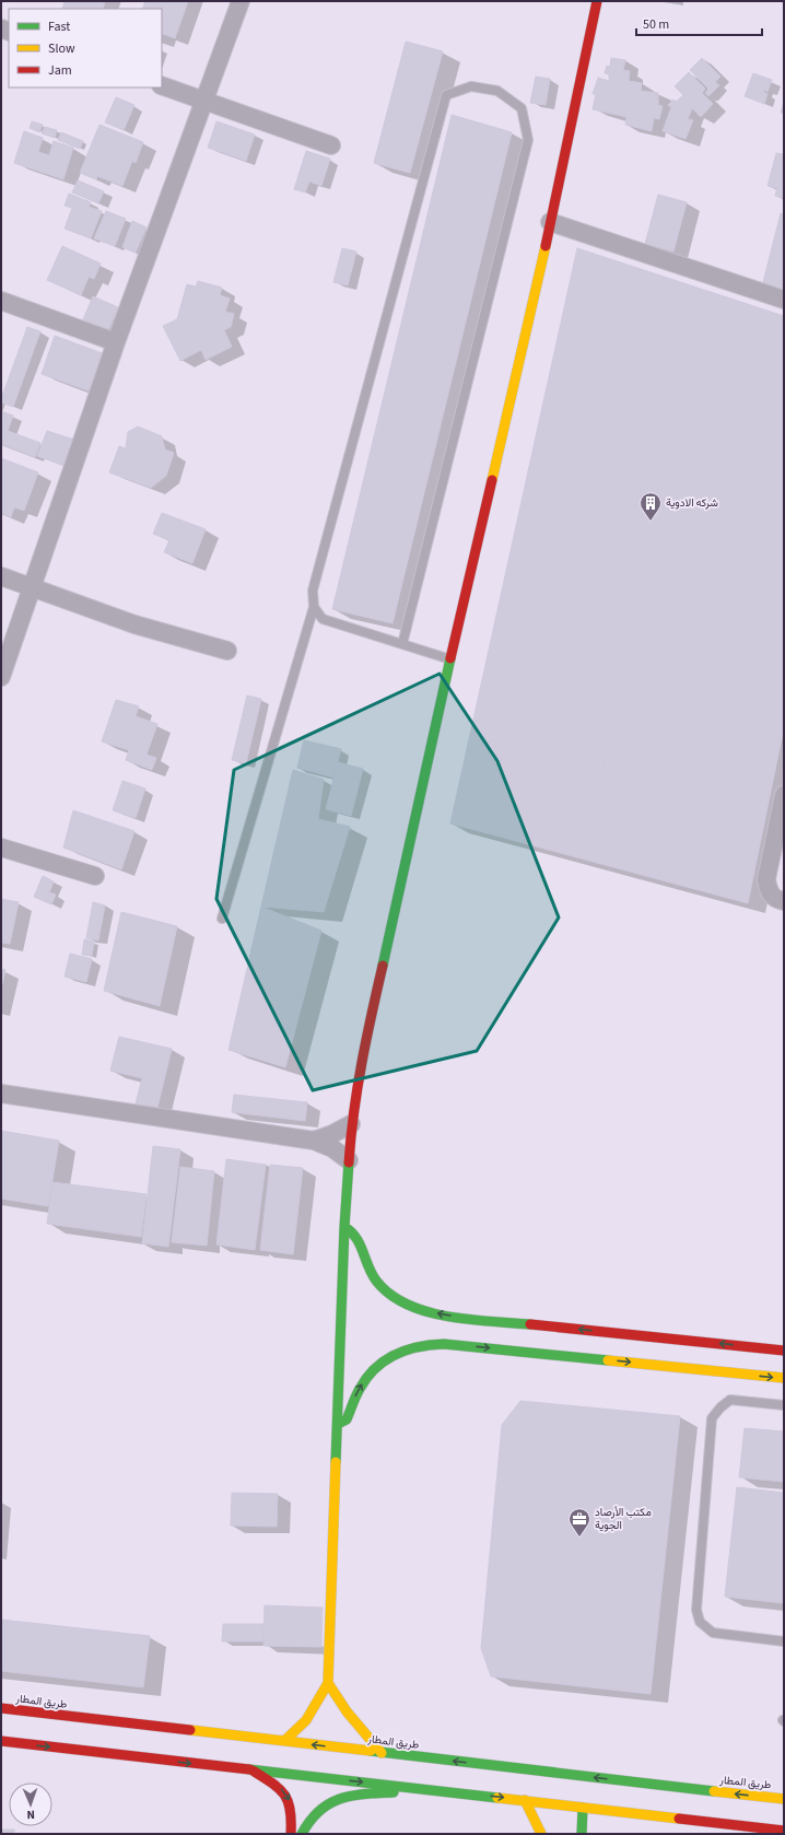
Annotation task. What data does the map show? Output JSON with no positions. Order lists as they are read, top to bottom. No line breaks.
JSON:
{"streets":{"main road":["طريق المطار"]},"places":{"building":["شركه الادوية"],"office":["مكتب الأرصاد الجوية"]},"legend":["Fast","Slow","Jam"],"scale_bar":"50 m","north":"bottom"}
